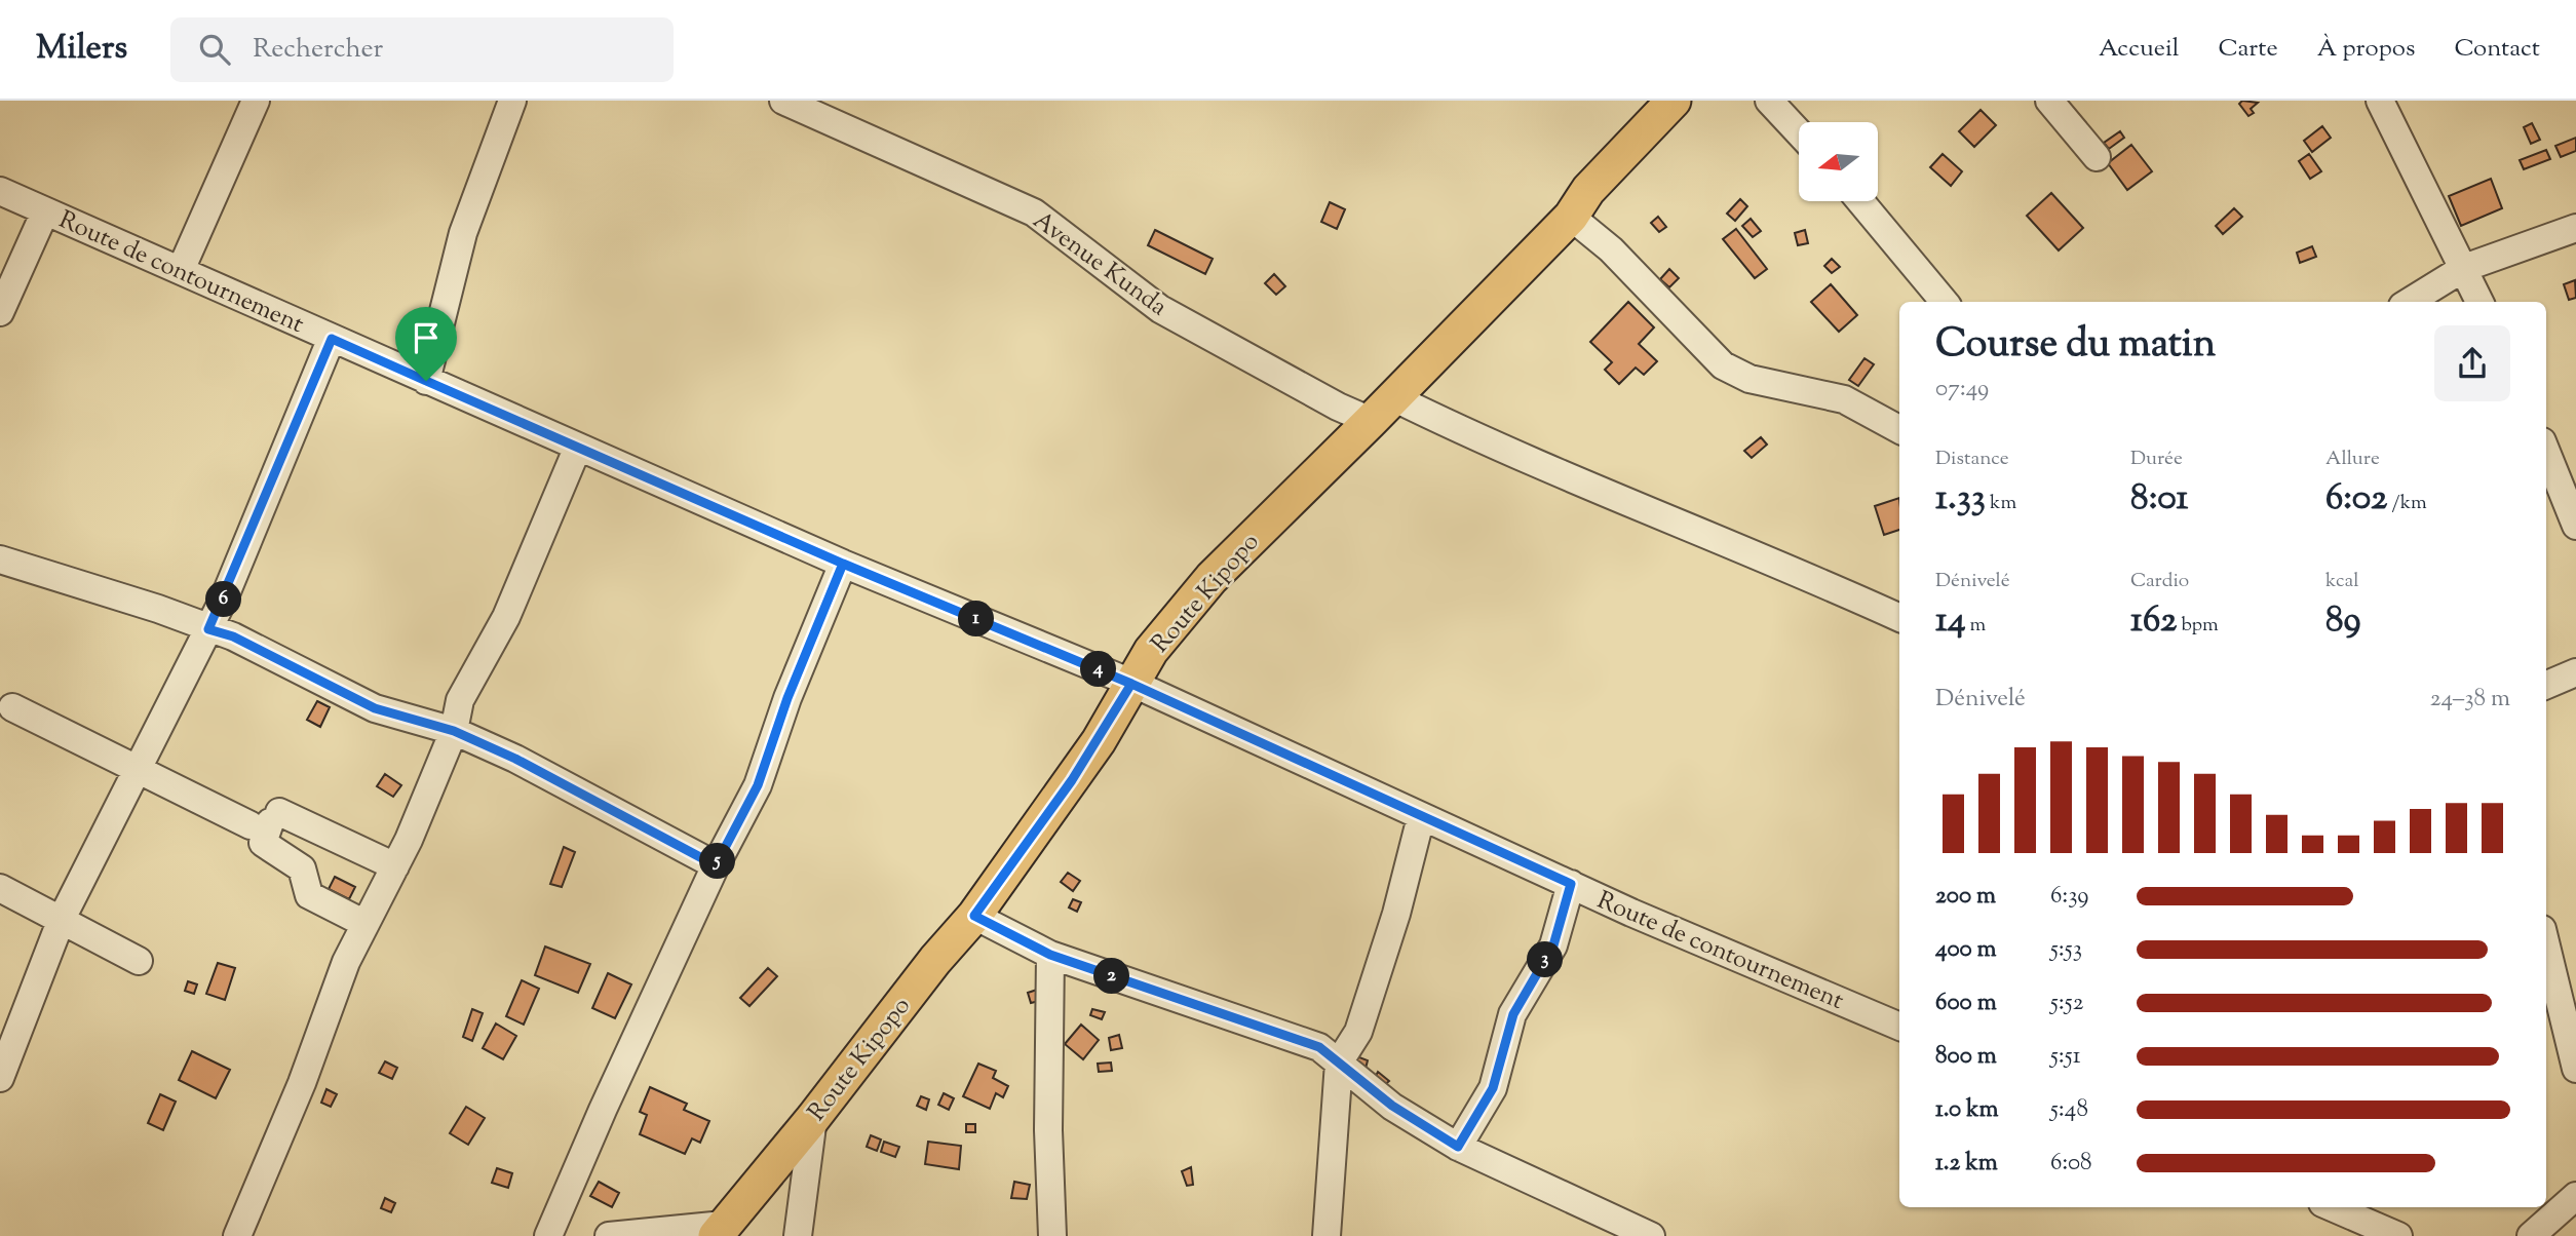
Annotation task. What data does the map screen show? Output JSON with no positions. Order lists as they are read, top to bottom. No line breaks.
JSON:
{"streets":{"main road":["Route Kipopo"],"street":["Avenue Kunda","Route de contournement"]},"crossings":[["Avenue Kunda","Route Kipopo"],["Route de contournement","Route Kipopo"]],"north":"left","page":{"header":"Milers","search":"Rechercher","nav":["Accueil","Carte","À propos","Contact"],"heading":["Course du matin","07:49"],"stats":[["Distance","1.33 km"],["Durée","8:01"],["Allure","6:02 /km"],["Dénivelé","14 m"],["Cardio","162 bpm"],["kcal","89"]],"pins":["6","1","4","5","3","2"],"chart":["Dénivelé","24–38 m"],"list":[{"name":"200 m","note":"6:39"},{"name":"400 m","note":"5:53"},{"name":"600 m","note":"5:52"},{"name":"800 m","note":"5:51"},{"name":"1.0 km","note":"5:48"},{"name":"1.2 km","note":"6:08"}]}}
